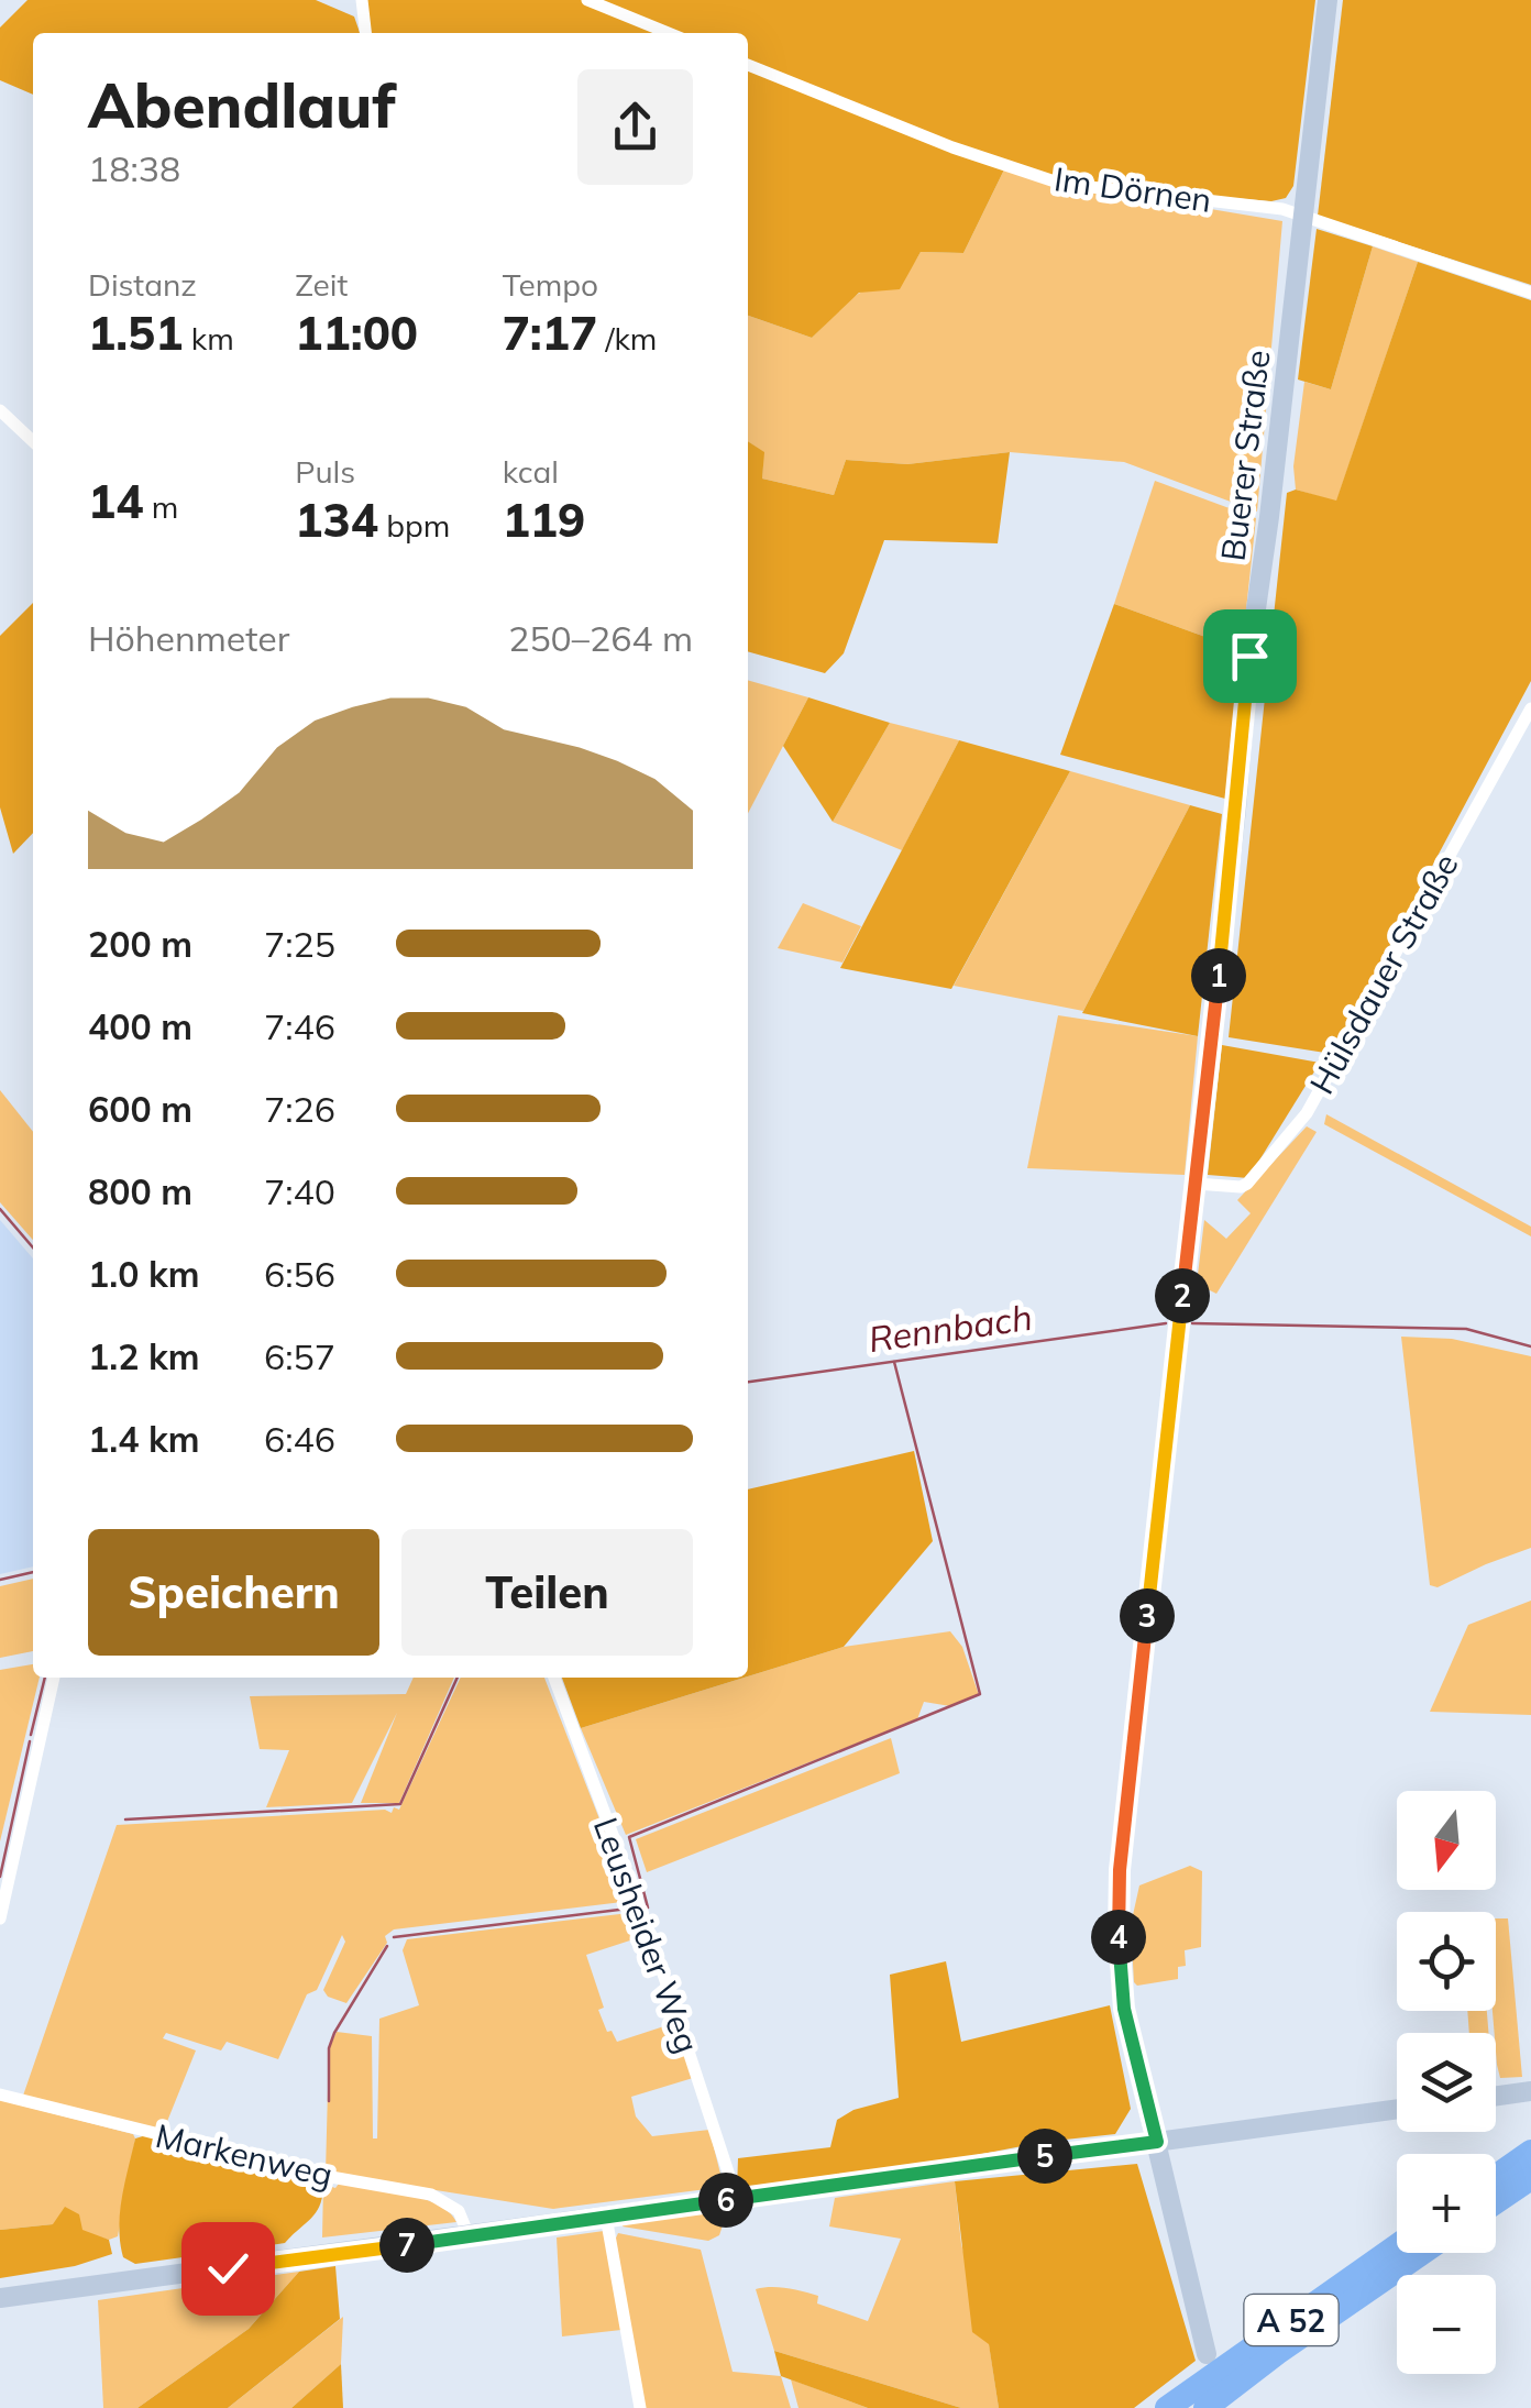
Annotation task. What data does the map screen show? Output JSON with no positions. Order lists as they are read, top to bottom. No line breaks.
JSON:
{"streets":{"highway":["A 52"],"main road":["Buerer Straße"],"street":["Im Dörnen","Hülsdauer Straße","Leusheider Weg","Markenweg"]},"crossings":[["Im Dörnen","Buerer Straße"],["Buerer Straße","Hülsdauer Straße"]],"water":["Rennbach"],"north":"bottom","page":{"heading":["Abendlauf","18:38"],"stats":[["Distanz","1.51 km"],["Zeit","11:00"],["Tempo","7:17 /km"],["14 m"],["Puls","134 bpm"],["kcal","119"]],"chart":["Höhenmeter","250–264 m"],"list":[{"name":"200 m","note":"7:25"},{"name":"400 m","note":"7:46"},{"name":"600 m","note":"7:26"},{"name":"800 m","note":"7:40"},{"name":"1.0 km","note":"6:56"},{"name":"1.2 km","note":"6:57"},{"name":"1.4 km","note":"6:46"}],"pins":["1","2","3","4","5","6","7"],"buttons":["Speichern","Teilen"],"map_buttons":["+","−"]}}
